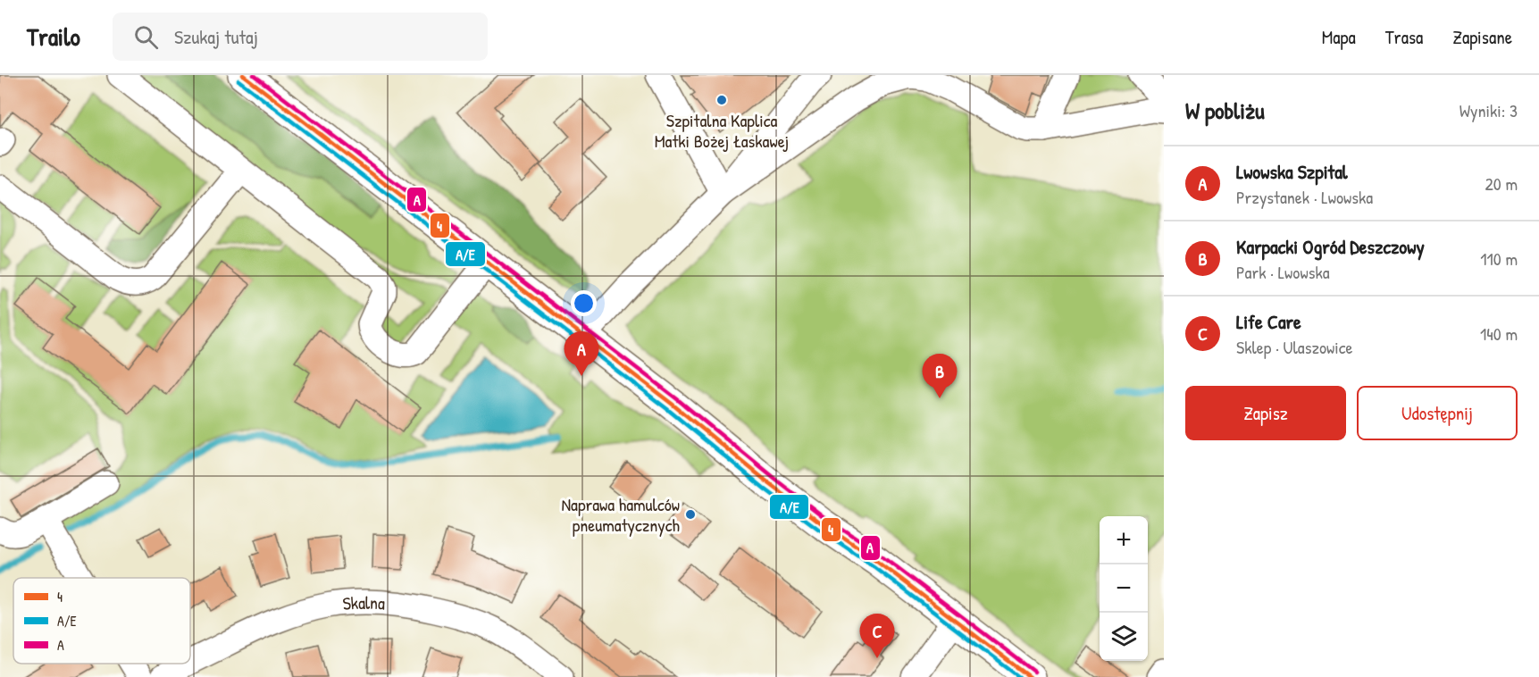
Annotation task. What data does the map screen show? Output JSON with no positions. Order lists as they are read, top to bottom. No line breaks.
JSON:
{"streets":{"street":["Skalna"]},"places":["Szpitalna Kaplica Matki Bożej Łaskawej","Naprawa hamulców pneumatycznych"],"lines":["transit line 4","transit line A","transit line A/E"],"legend":["4","A/E","A"],"page":{"header":"Trailo","search":"Szukaj tutaj","nav":["Mapa","Trasa","Zapisane"],"heading":["W pobliżu","Wyniki: 3"],"list":[{"mark":"A","name":"Lwowska Szpital","note":"Przystanek · Lwowska","value":"20 m"},{"mark":"B","name":"Karpacki Ogród Deszczowy","note":"Park · Lwowska","value":"110 m"},{"mark":"C","name":"Life Care","note":"Sklep · Ulaszowice","value":"140 m"}],"pins":["A","B","C"],"buttons":["Zapisz","Udostępnij"],"map_buttons":["+","−"]}}
